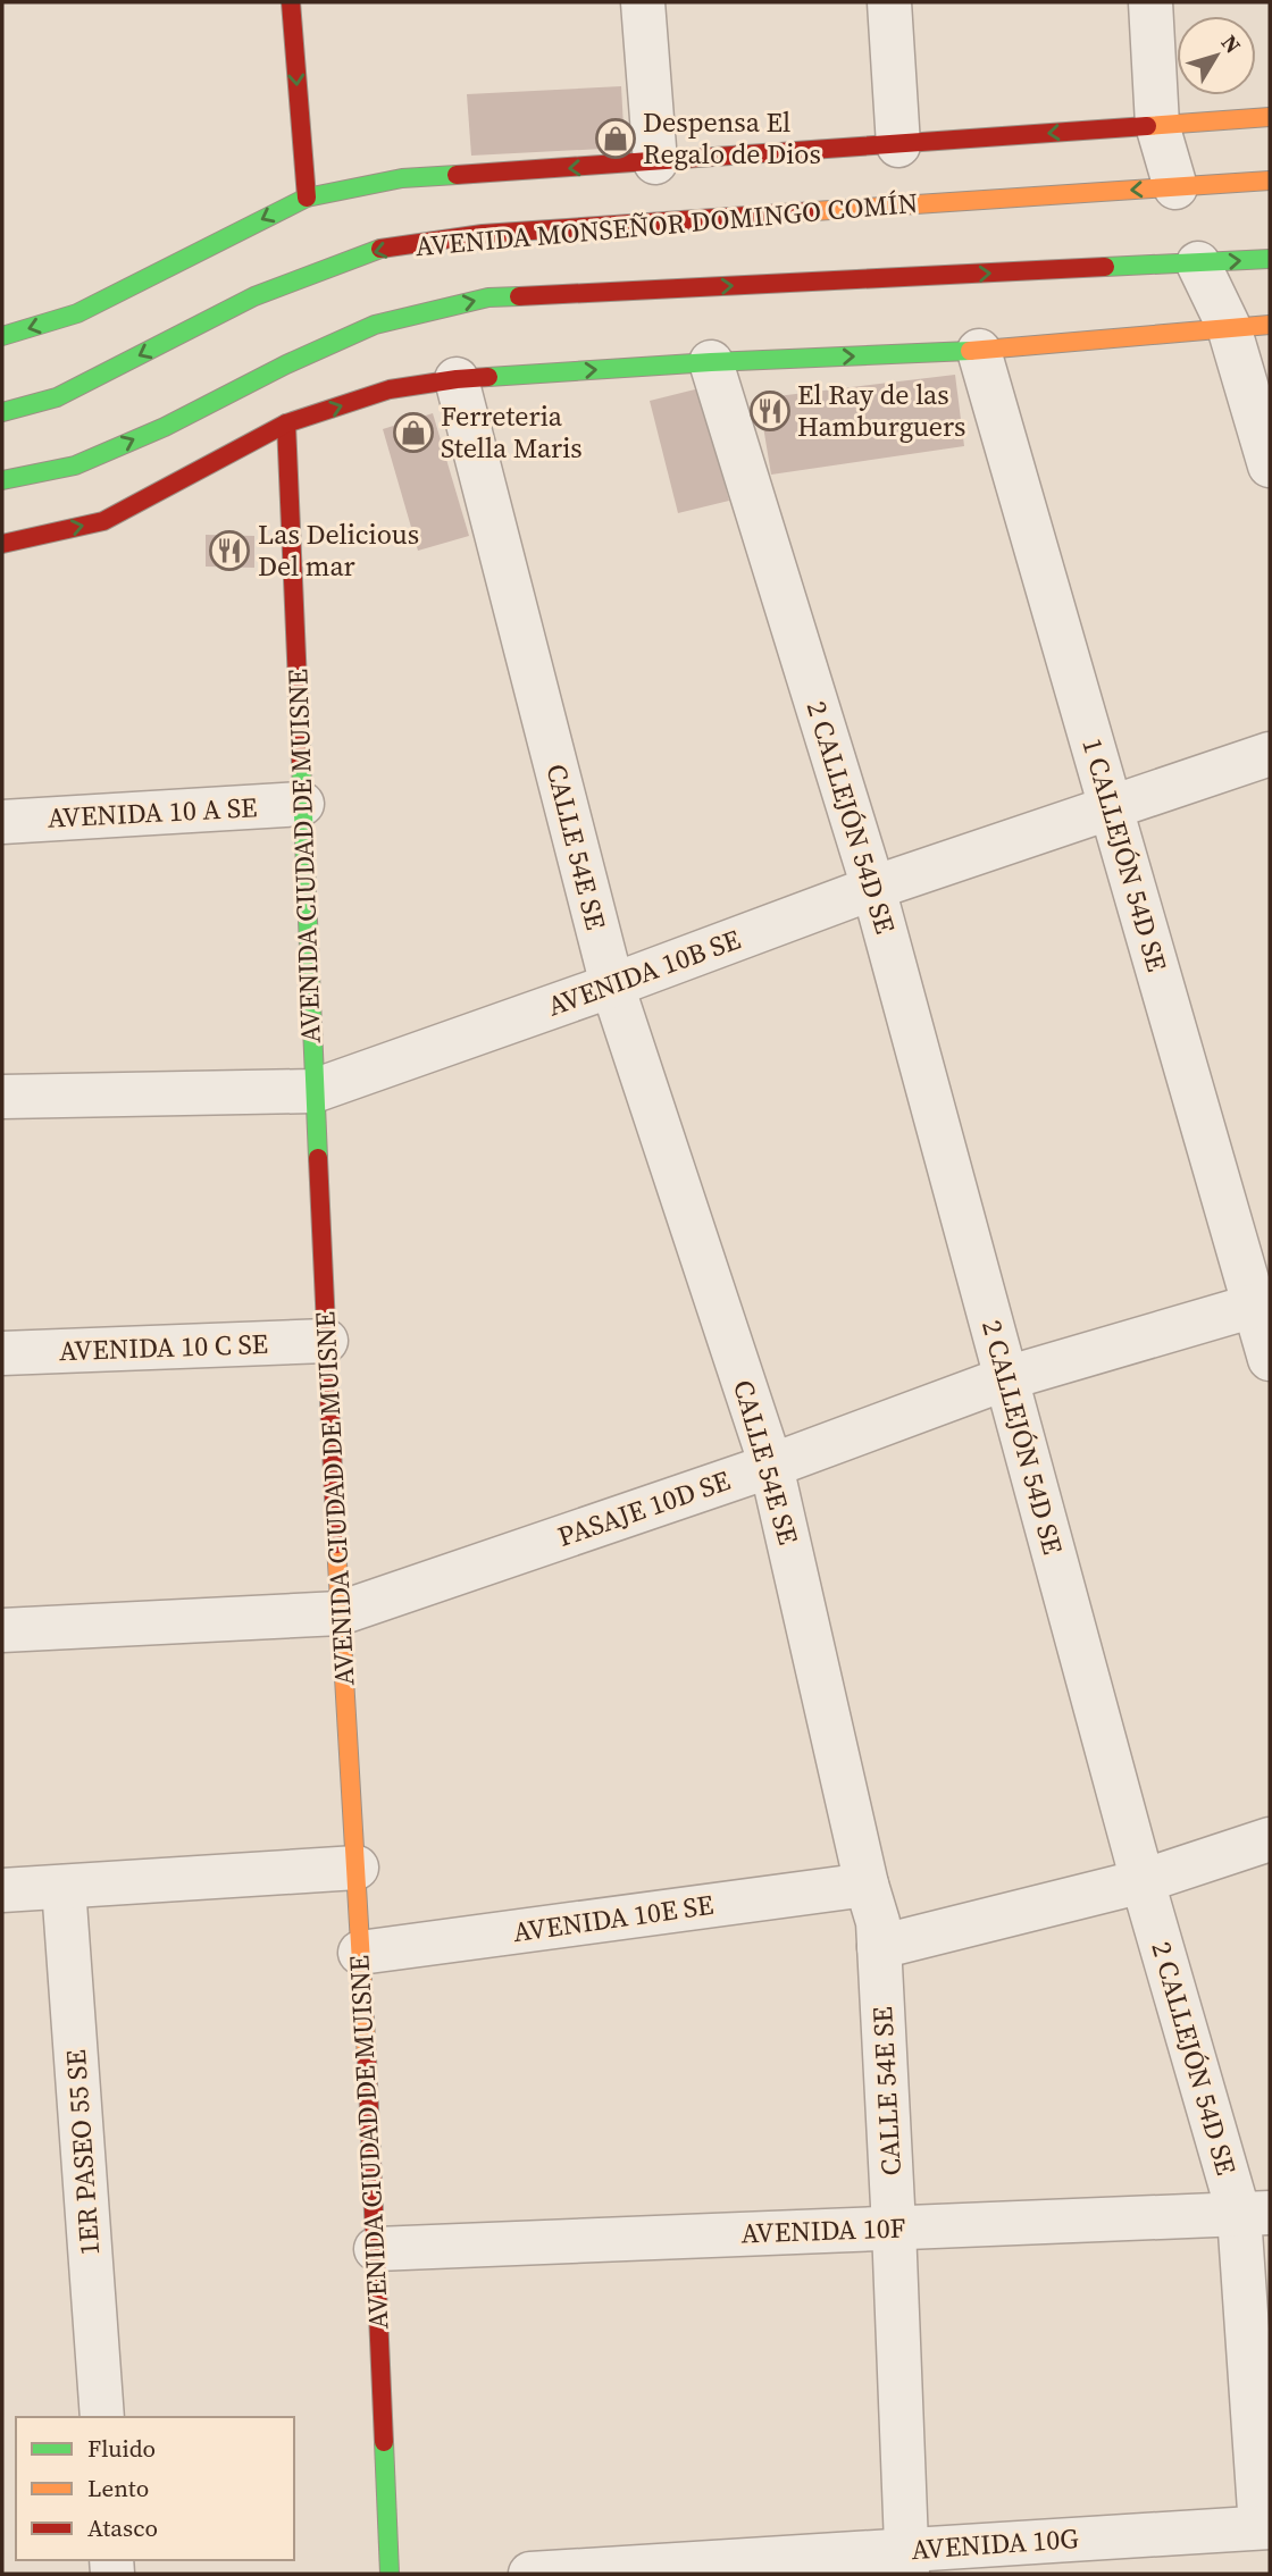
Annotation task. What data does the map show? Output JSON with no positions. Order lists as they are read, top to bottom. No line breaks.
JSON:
{"streets":{"main road":["AVENIDA MONSEÑOR DOMINGO COMÍN","AVENIDA CIUDAD DE MUISNE"],"street":["AVENIDA 10 A SE","2 CALLEJÓN 54D SE","CALLE 54E SE","1 CALLEJÓN 54D SE","AVENIDA 10B SE","AVENIDA 10 C SE","PASAJE 10D SE","AVENIDA 10E SE","1ER PASEO 55 SE","AVENIDA 10F","AVENIDA 10G"]},"crossings":[["AVENIDA 10 A SE","AVENIDA CIUDAD DE MUISNE"],["2 CALLEJÓN 54D SE","AVENIDA 10B SE"],["2 CALLEJÓN 54D SE","PASAJE 10D SE"],["2 CALLEJÓN 54D SE","AVENIDA 10F"],["2 CALLEJÓN 54D SE","AVENIDA 10G"],["CALLE 54E SE","AVENIDA 10B SE"],["CALLE 54E SE","PASAJE 10D SE"],["CALLE 54E SE","AVENIDA 10E SE"],["CALLE 54E SE","AVENIDA 10F"],["CALLE 54E SE","AVENIDA 10G"],["1 CALLEJÓN 54D SE","AVENIDA 10B SE"],["1 CALLEJÓN 54D SE","PASAJE 10D SE"],["AVENIDA CIUDAD DE MUISNE","AVENIDA 10B SE"],["AVENIDA CIUDAD DE MUISNE","AVENIDA 10 C SE"],["AVENIDA CIUDAD DE MUISNE","PASAJE 10D SE"],["AVENIDA CIUDAD DE MUISNE","AVENIDA 10E SE"],["AVENIDA CIUDAD DE MUISNE","AVENIDA 10F"]],"places":{"shop":["Despensa El Regalo de Dios","Ferreteria Stella Maris"],"restaurant":["El Ray de las Hamburguers","Las Delicious Del mar"]},"legend":["Fluido","Lento","Atasco"],"north":"top right"}
